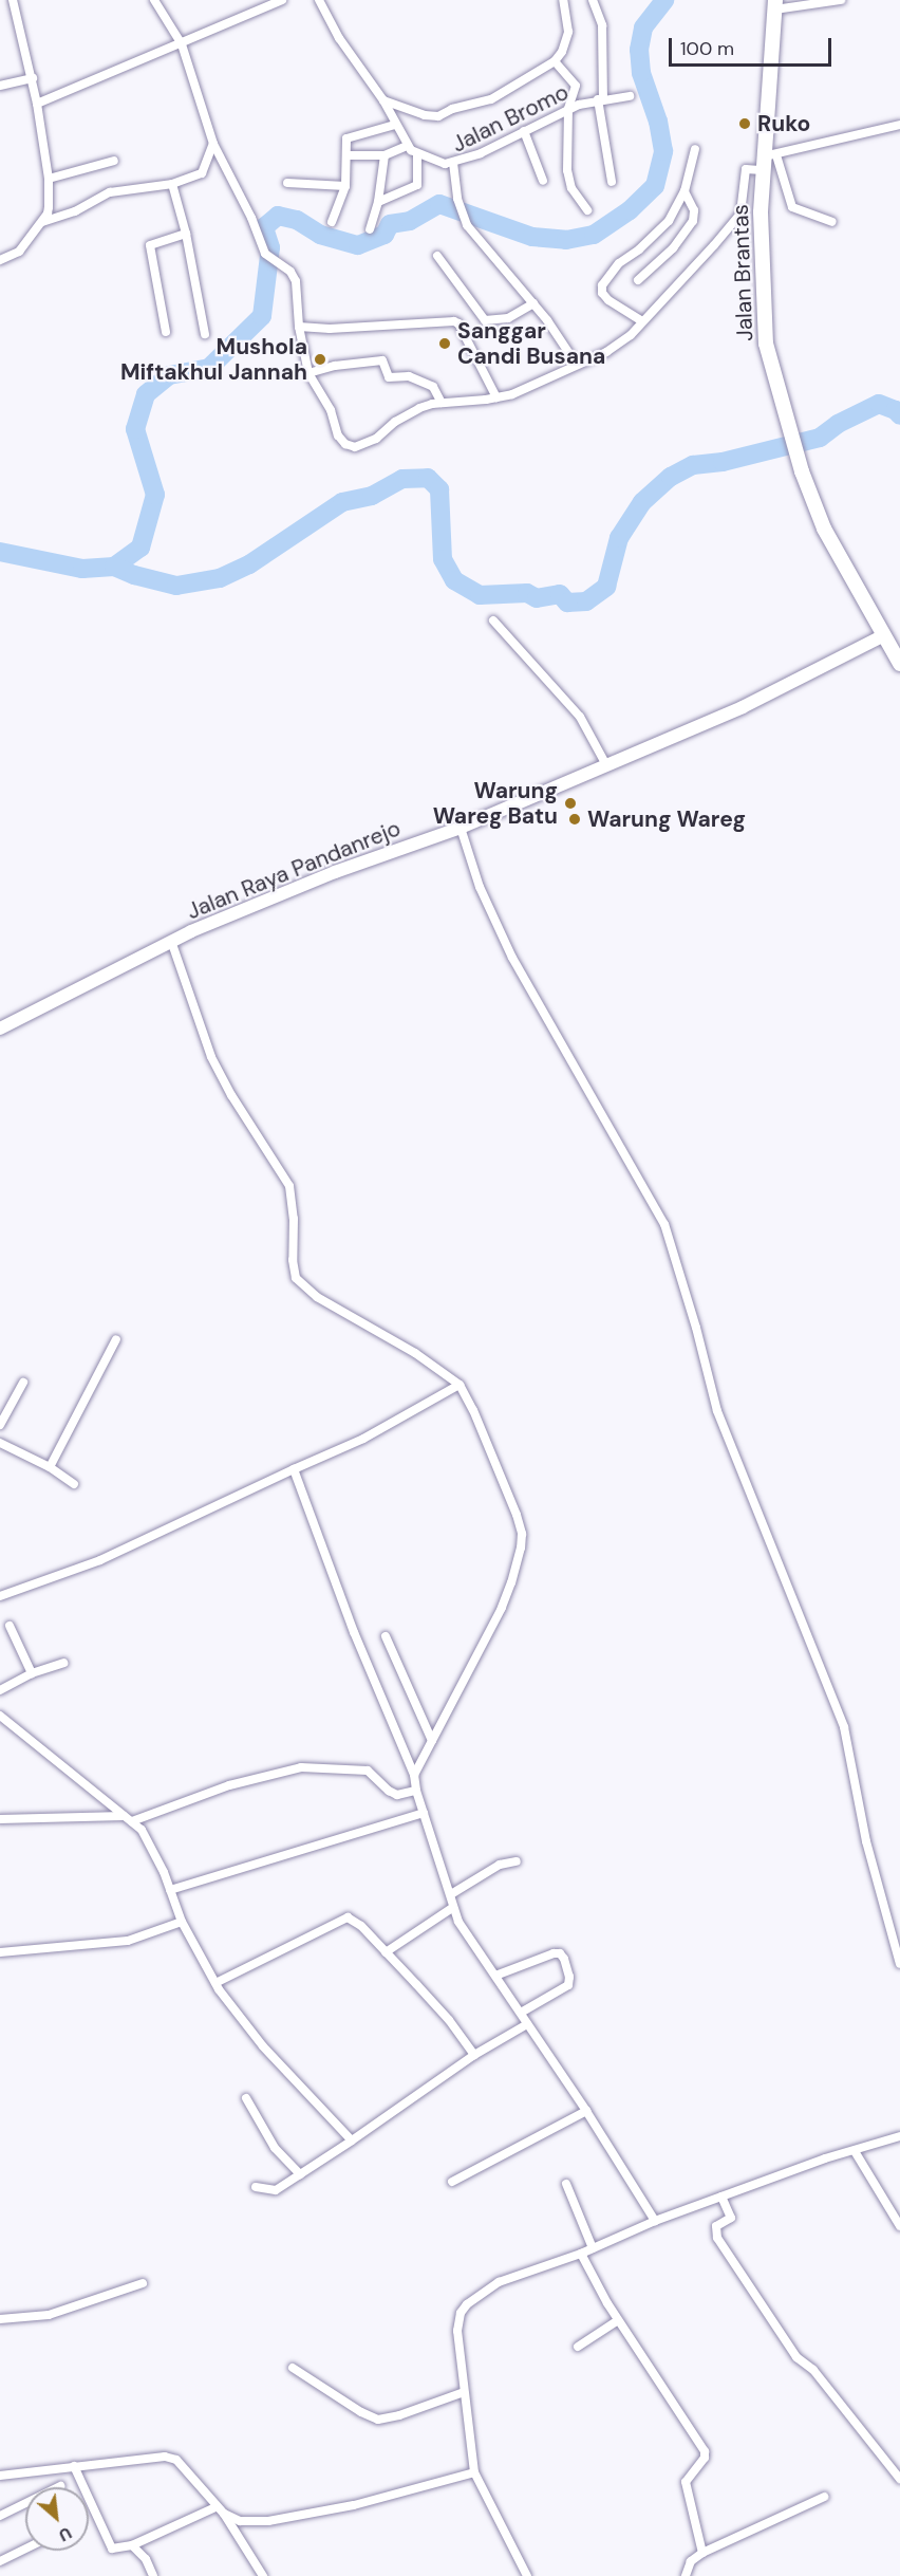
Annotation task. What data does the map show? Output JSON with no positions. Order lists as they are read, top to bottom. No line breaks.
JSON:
{"streets":{"main road":["Jalan Brantas","Jalan Raya Pandanrejo"],"street":["Jalan Bromo"]},"crossings":[["Jalan Brantas","Jalan Raya Pandanrejo"]],"places":["Ruko","Sanggar Candi Busana","Mushola Miftakhul Jannah","Warung Wareg Batu","Warung Wareg"],"scale_bar":"100 m","north":"bottom right"}
